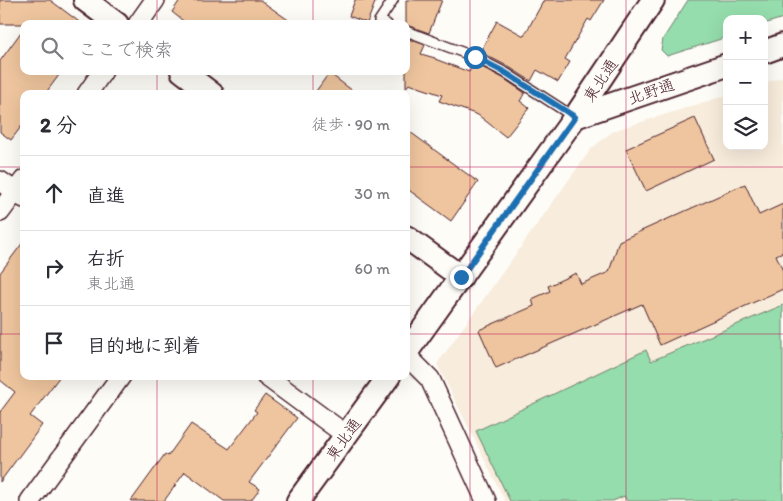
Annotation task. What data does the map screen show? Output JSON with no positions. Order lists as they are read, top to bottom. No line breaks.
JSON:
{"streets":{"street":["東北通","北野通"]},"crossings":[["東北通","北野通"]],"page":{"map_buttons":["+","−"],"search":"ここで検索","heading":["2 分","徒歩 · 90 m"],"list":[["直進","30 m"],["右折","東北通","60 m"],"目的地に到着"]}}
